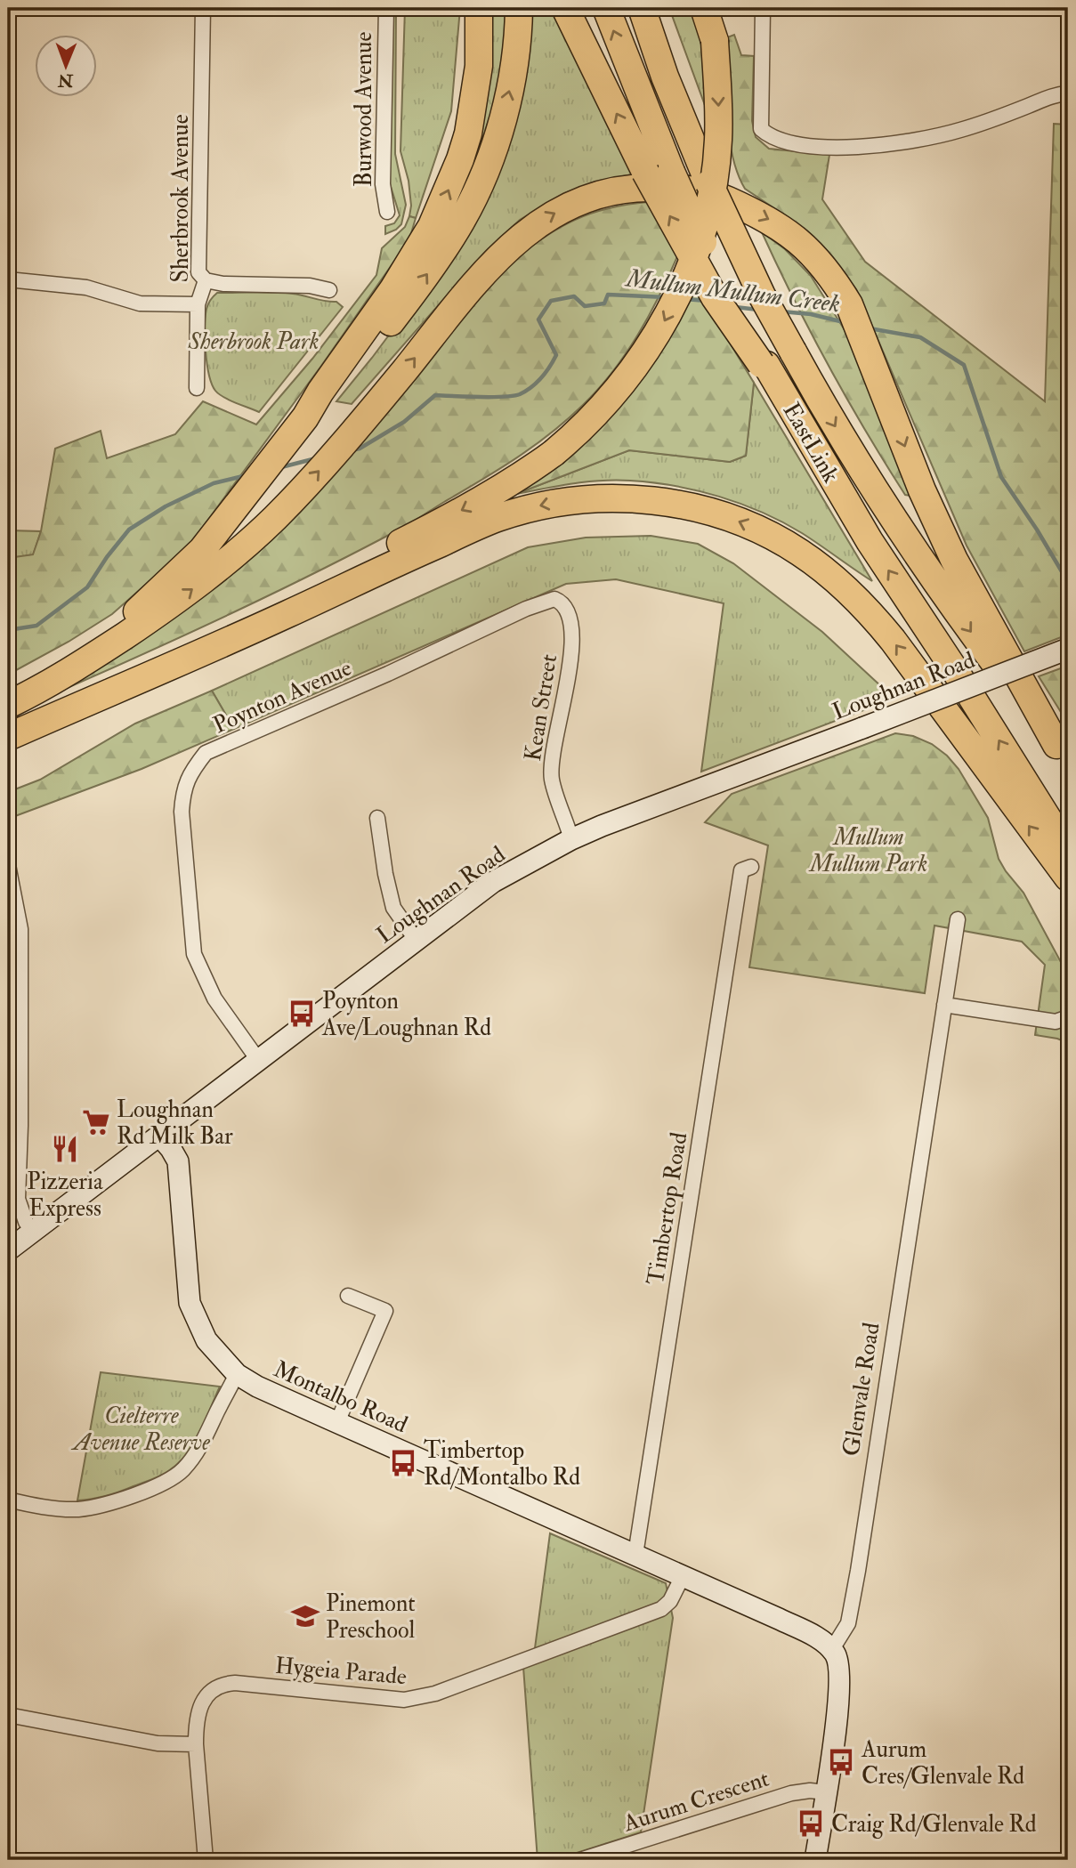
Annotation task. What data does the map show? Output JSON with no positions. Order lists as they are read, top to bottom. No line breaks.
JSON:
{"streets":{"highway":["EastLink"],"main road":["Loughnan Road","Montalbo Road"],"street":["Burwood Avenue","Sherbrook Avenue","Poynton Avenue","Kean Street","Timbertop Road","Glenvale Road","Hygeia Parade","Aurum Crescent"]},"crossings":[["Loughnan Road","Poynton Avenue"],["Loughnan Road","Kean Street"],["Loughnan Road","Montalbo Road"],["Poynton Avenue","Kean Street"],["Timbertop Road","Montalbo Road"],["Glenvale Road","Montalbo Road"],["Montalbo Road","Hygeia Parade"]],"water":["Mullum Mullum Creek"],"parks":["Sherbrook Park","Mullum Mullum Park","Cielterre Avenue Reserve"],"places":{"bus stop":["Poynton Ave/Loughnan Rd","Timbertop Rd/Montalbo Rd","Aurum Cres/Glenvale Rd","Craig Rd/Glenvale Rd"],"supermarket":["Loughnan Rd Milk Bar"],"restaurant":["Pizzeria Express"],"school or university":["Pinemont Preschool"]},"north":"bottom"}
